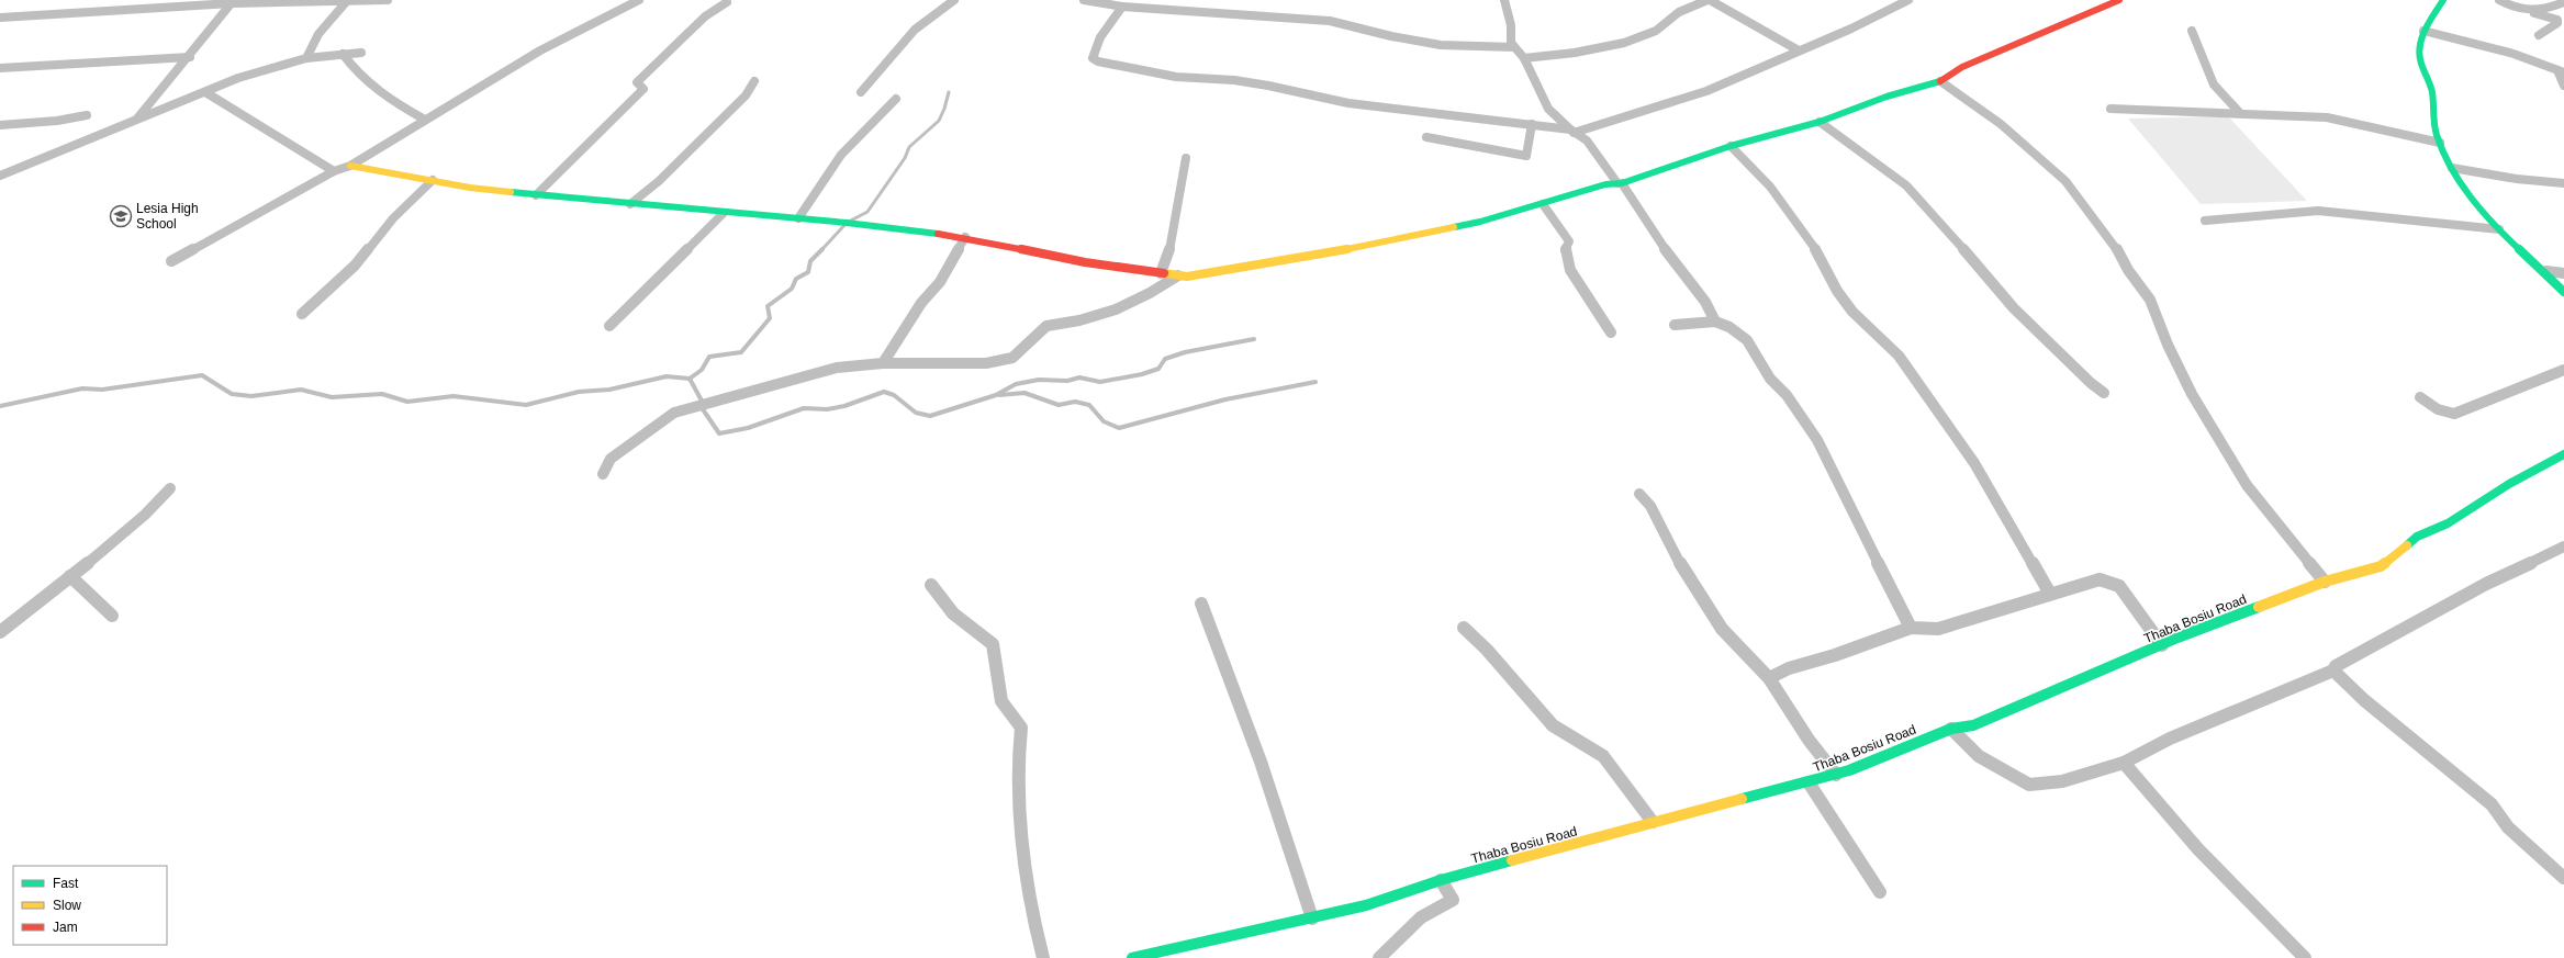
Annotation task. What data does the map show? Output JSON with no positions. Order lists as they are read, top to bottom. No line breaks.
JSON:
{"streets":{"street":["Thaba Bosiu Road"]},"places":{"school or university":["Lesia High School"]},"legend":["Fast","Slow","Jam"]}
